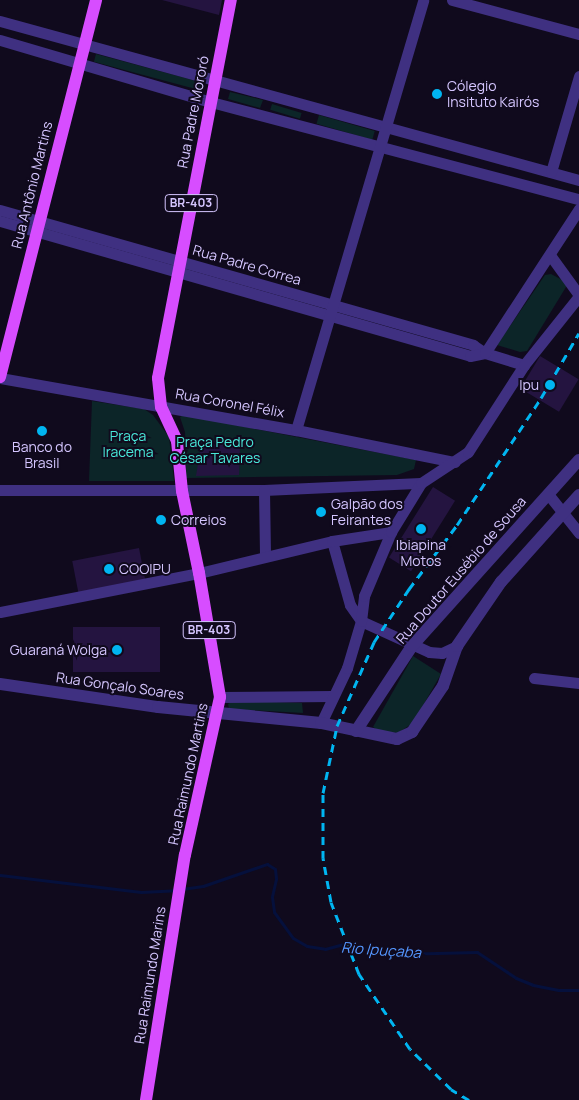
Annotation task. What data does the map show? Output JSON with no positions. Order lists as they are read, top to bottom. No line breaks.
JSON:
{"streets":{"main road":["Rua Padre Mororó","Rua Antônio Martins","BR-403","Rua Raimundo Martins","Rua Raimundo Marins"],"street":["Rua Padre Correa","Rua Coronel Félix","Rua Doutor Eusébio de Sousa","Rua Gonçalo Soares"]},"crossings":[["Rua Padre Mororó","Rua Padre Correa"],["Rua Padre Mororó","Rua Coronel Félix"],["Rua Padre Mororó","Rua Raimundo Martins"],["Rua Antônio Martins","Rua Padre Correa"],["Rua Antônio Martins","Rua Coronel Félix"],["Rua Coronel Félix","Rua Raimundo Martins"],["Rua Doutor Eusébio de Sousa","Rua Gonçalo Soares"],["Rua Gonçalo Soares","Rua Raimundo Martins"],["Rua Raimundo Martins","Rua Raimundo Marins"]],"water":["Rio Ipuçaba"],"parks":["Praça Iracema","Praça Pedro César Tavares"],"places":["Cólegio Insituto Kairós","Ipu","Banco do Brasil","Galpão dos Feirantes","Correios","Ibiapina Motos","COOIPU","Guaraná Wolga"]}
